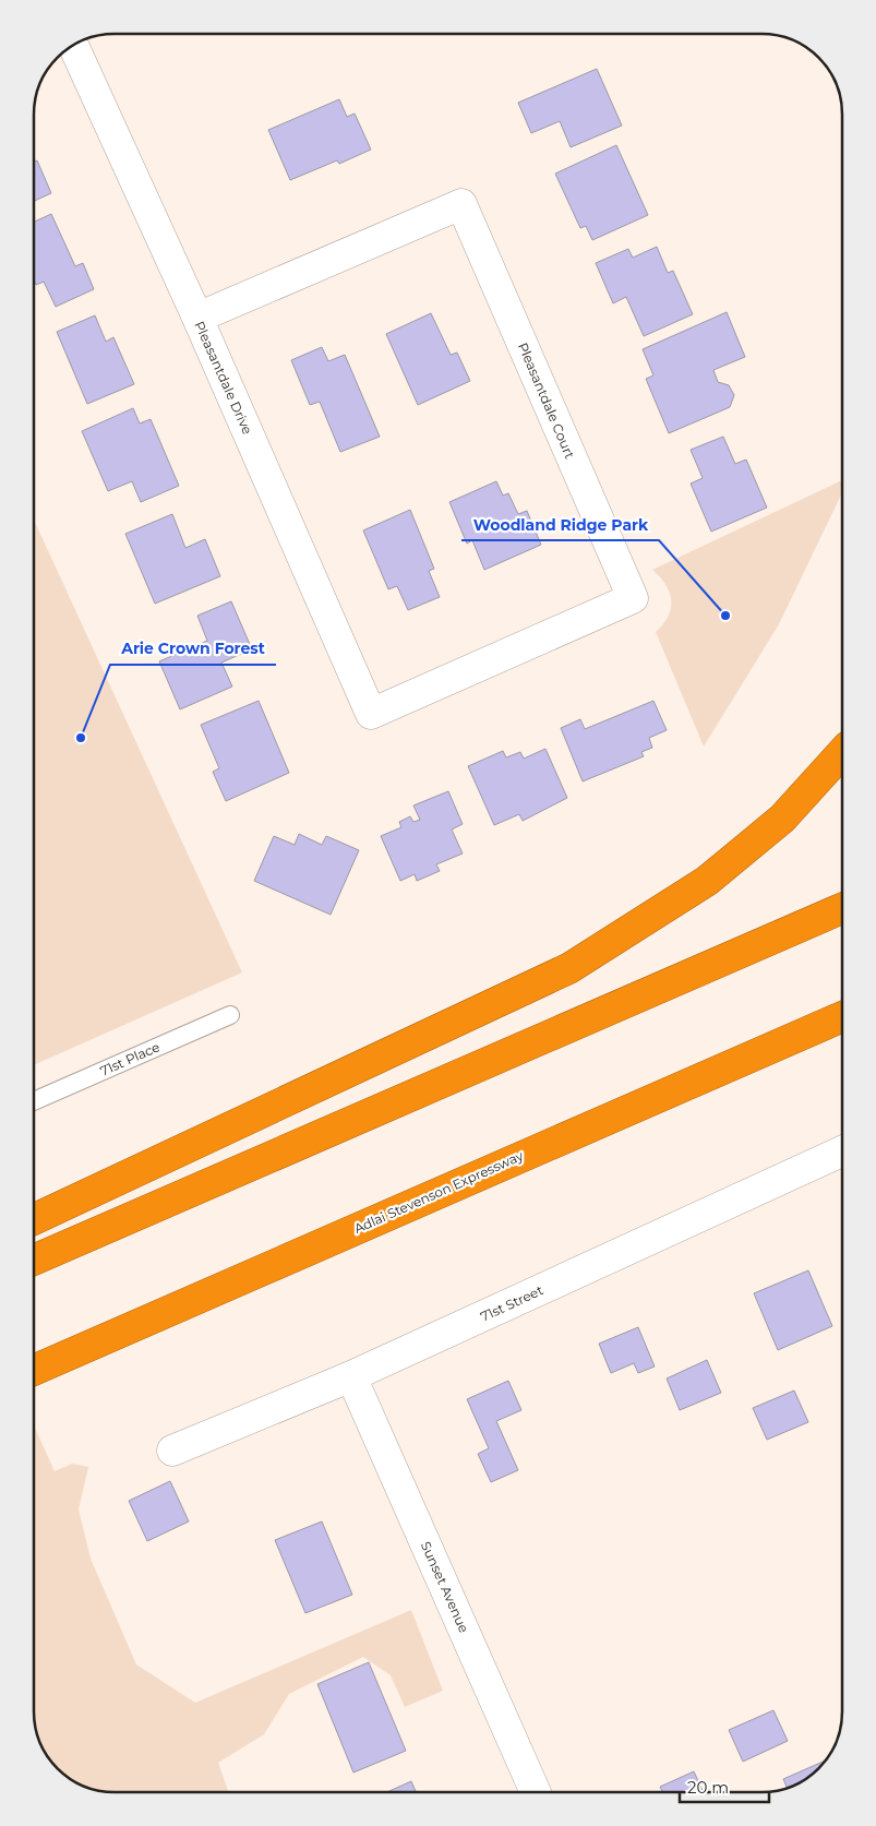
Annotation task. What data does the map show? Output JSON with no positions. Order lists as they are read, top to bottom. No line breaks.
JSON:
{"streets":{"highway":["Adlai Stevenson Expressway"],"street":["Pleasantdale Drive","Pleasantdale Court","71st Street","Sunset Avenue"],"lane":["71st Place"]},"crossings":[["Pleasantdale Drive","Pleasantdale Court"],["71st Street","Sunset Avenue"]],"places":["Woodland Ridge Park","Arie Crown Forest"],"scale_bar":"20 m"}
